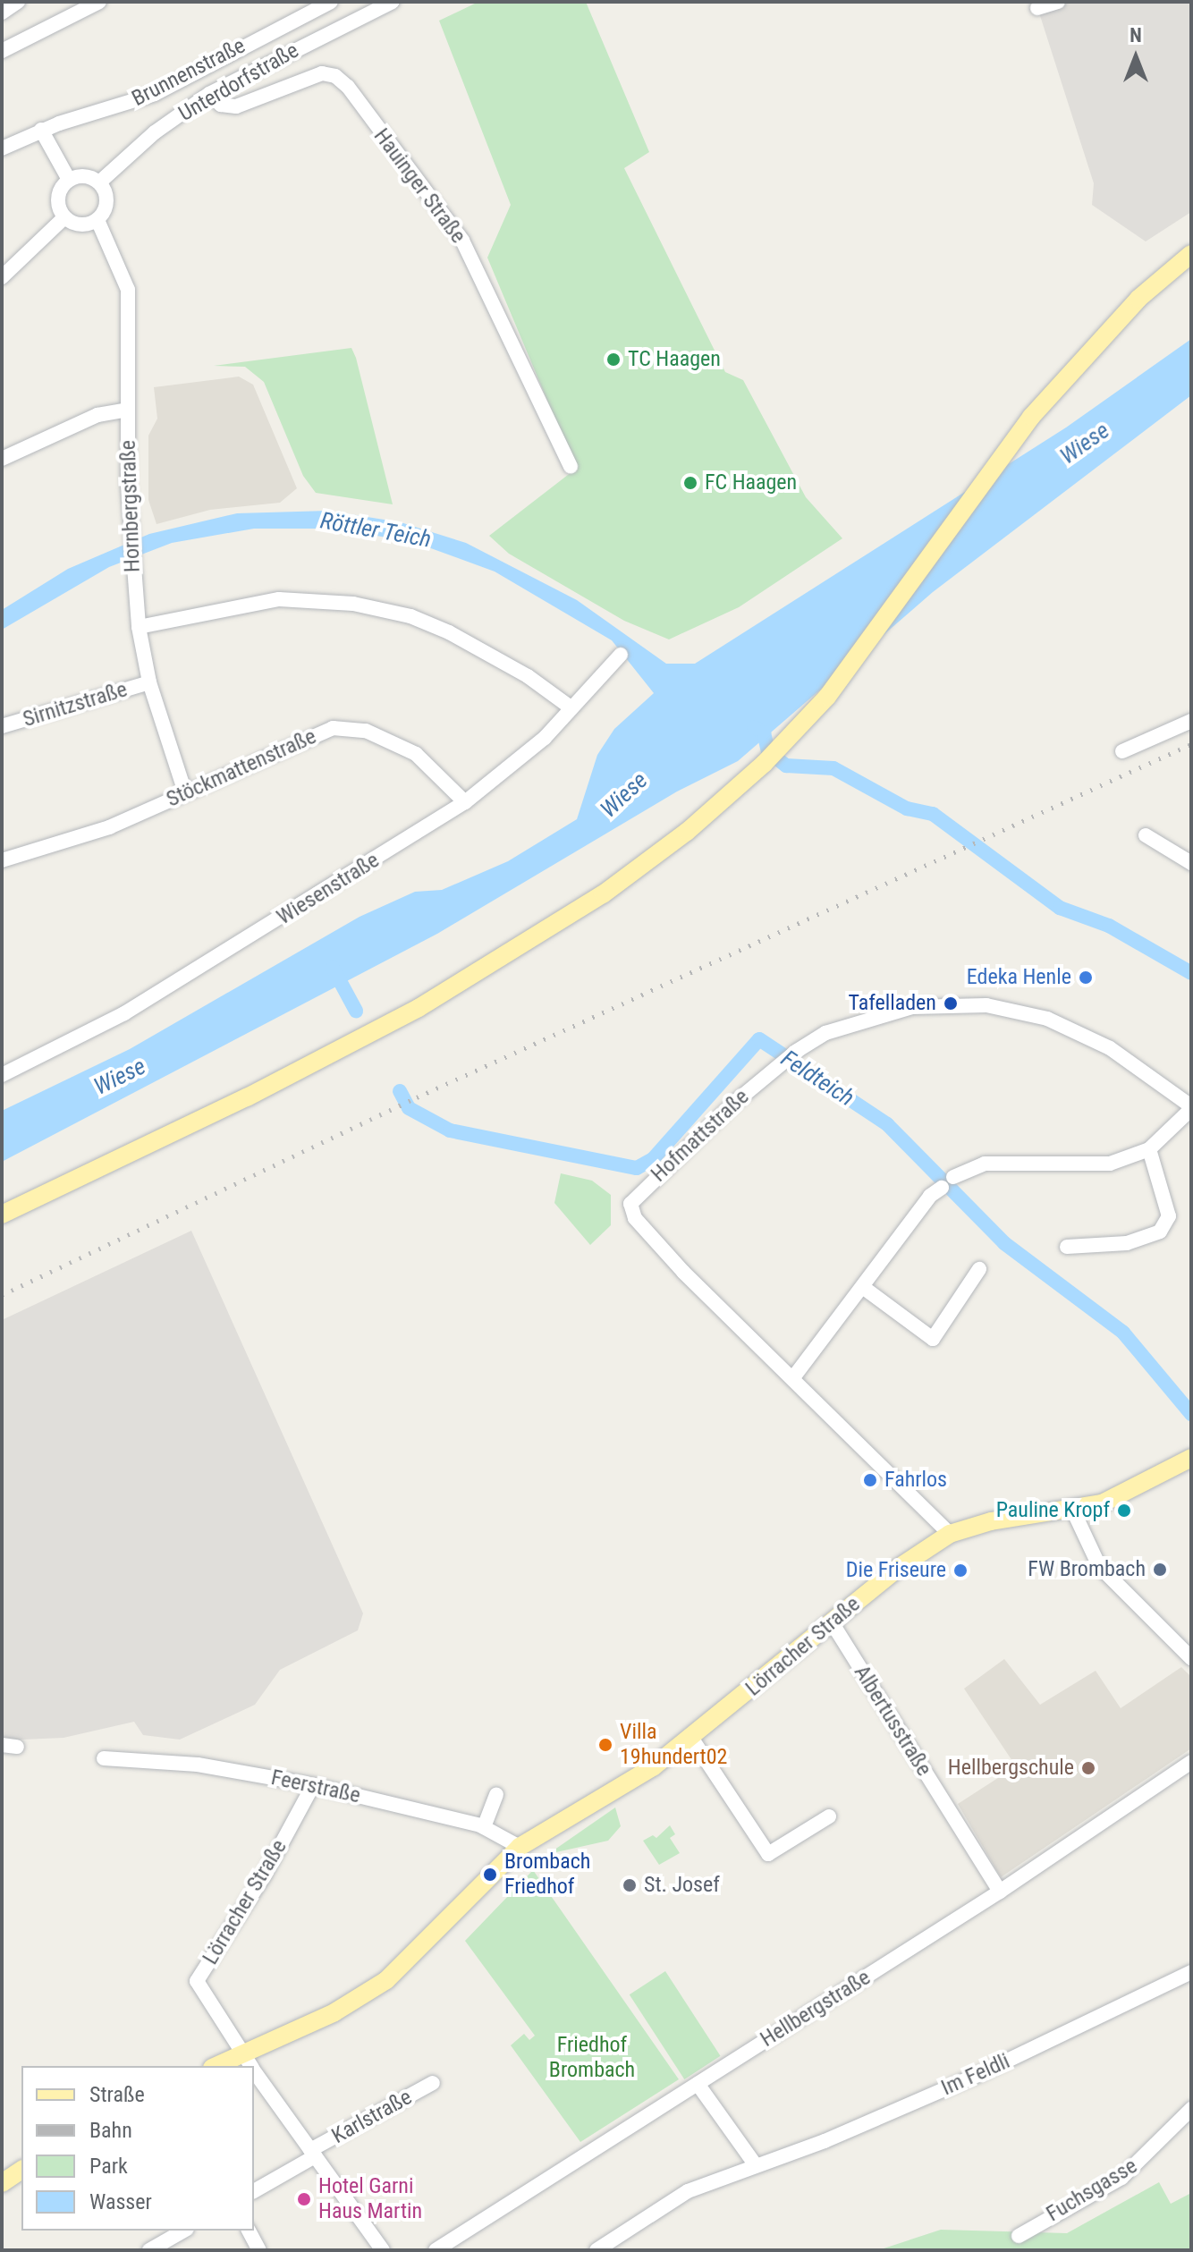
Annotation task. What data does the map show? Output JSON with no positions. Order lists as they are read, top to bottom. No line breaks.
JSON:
{"streets":{"main road":["Lörracher Straße"],"street":["Brunnenstraße","Unterdorfstraße","Hauinger Straße","Hornbergstraße","Sirnitzstraße","Stöckmattenstraße","Wiesenstraße","Hofmattstraße","Albertusstraße","Feerstraße","Hellbergstraße","Im Feldli","Karlstraße","Fuchsgasse"]},"crossings":[["Unterdorfstraße","Hauinger Straße"],["Unterdorfstraße","Hornbergstraße"],["Hornbergstraße","Sirnitzstraße"],["Hornbergstraße","Stöckmattenstraße"],["Stöckmattenstraße","Wiesenstraße"],["Hofmattstraße","Lörracher Straße"],["Lörracher Straße","Albertusstraße"],["Lörracher Straße","Feerstraße"],["Albertusstraße","Hellbergstraße"]],"water":["Wiese","Röttler Teich","Feldteich"],"parks":["Friedhof Brombach"],"places":["TC Haagen","FC Haagen","Edeka Henle","Tafelladen","Fahrlos","Pauline Kropf","FW Brombach","Die Friseure","Villa 19hundert02","Hellbergschule","Brombach Friedhof","St. Josef","Hotel Garni Haus Martin"],"legend":["Straße","Bahn","Park","Wasser"],"north":"top"}
